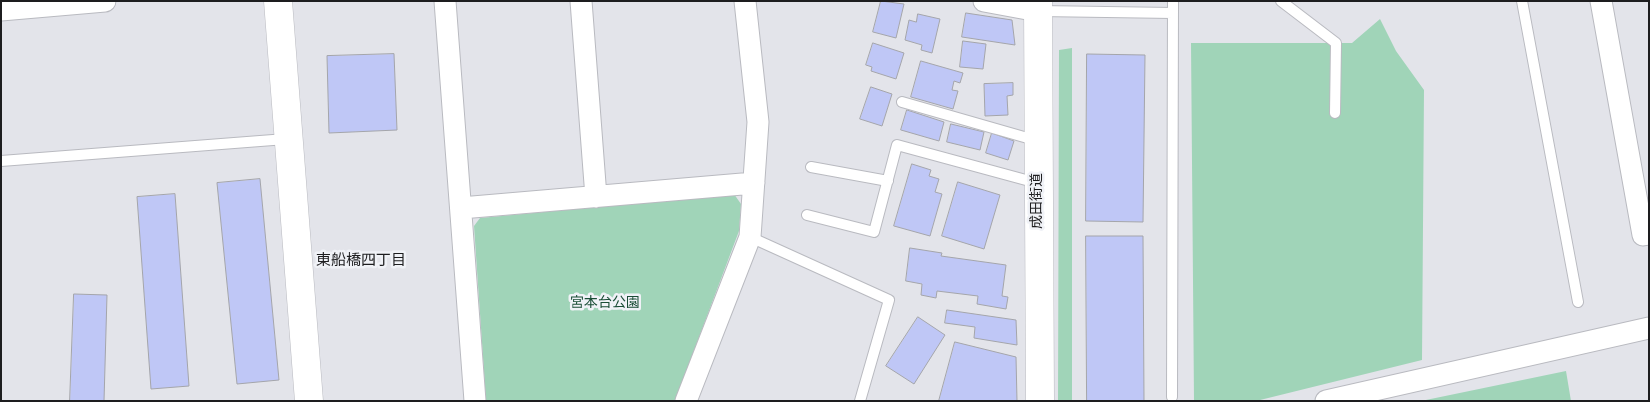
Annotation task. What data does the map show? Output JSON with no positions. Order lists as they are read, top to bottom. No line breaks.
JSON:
{"streets":{"street":["成田街道"]},"districts":["東船橋四丁目"],"parks":["宮本台公園"]}
